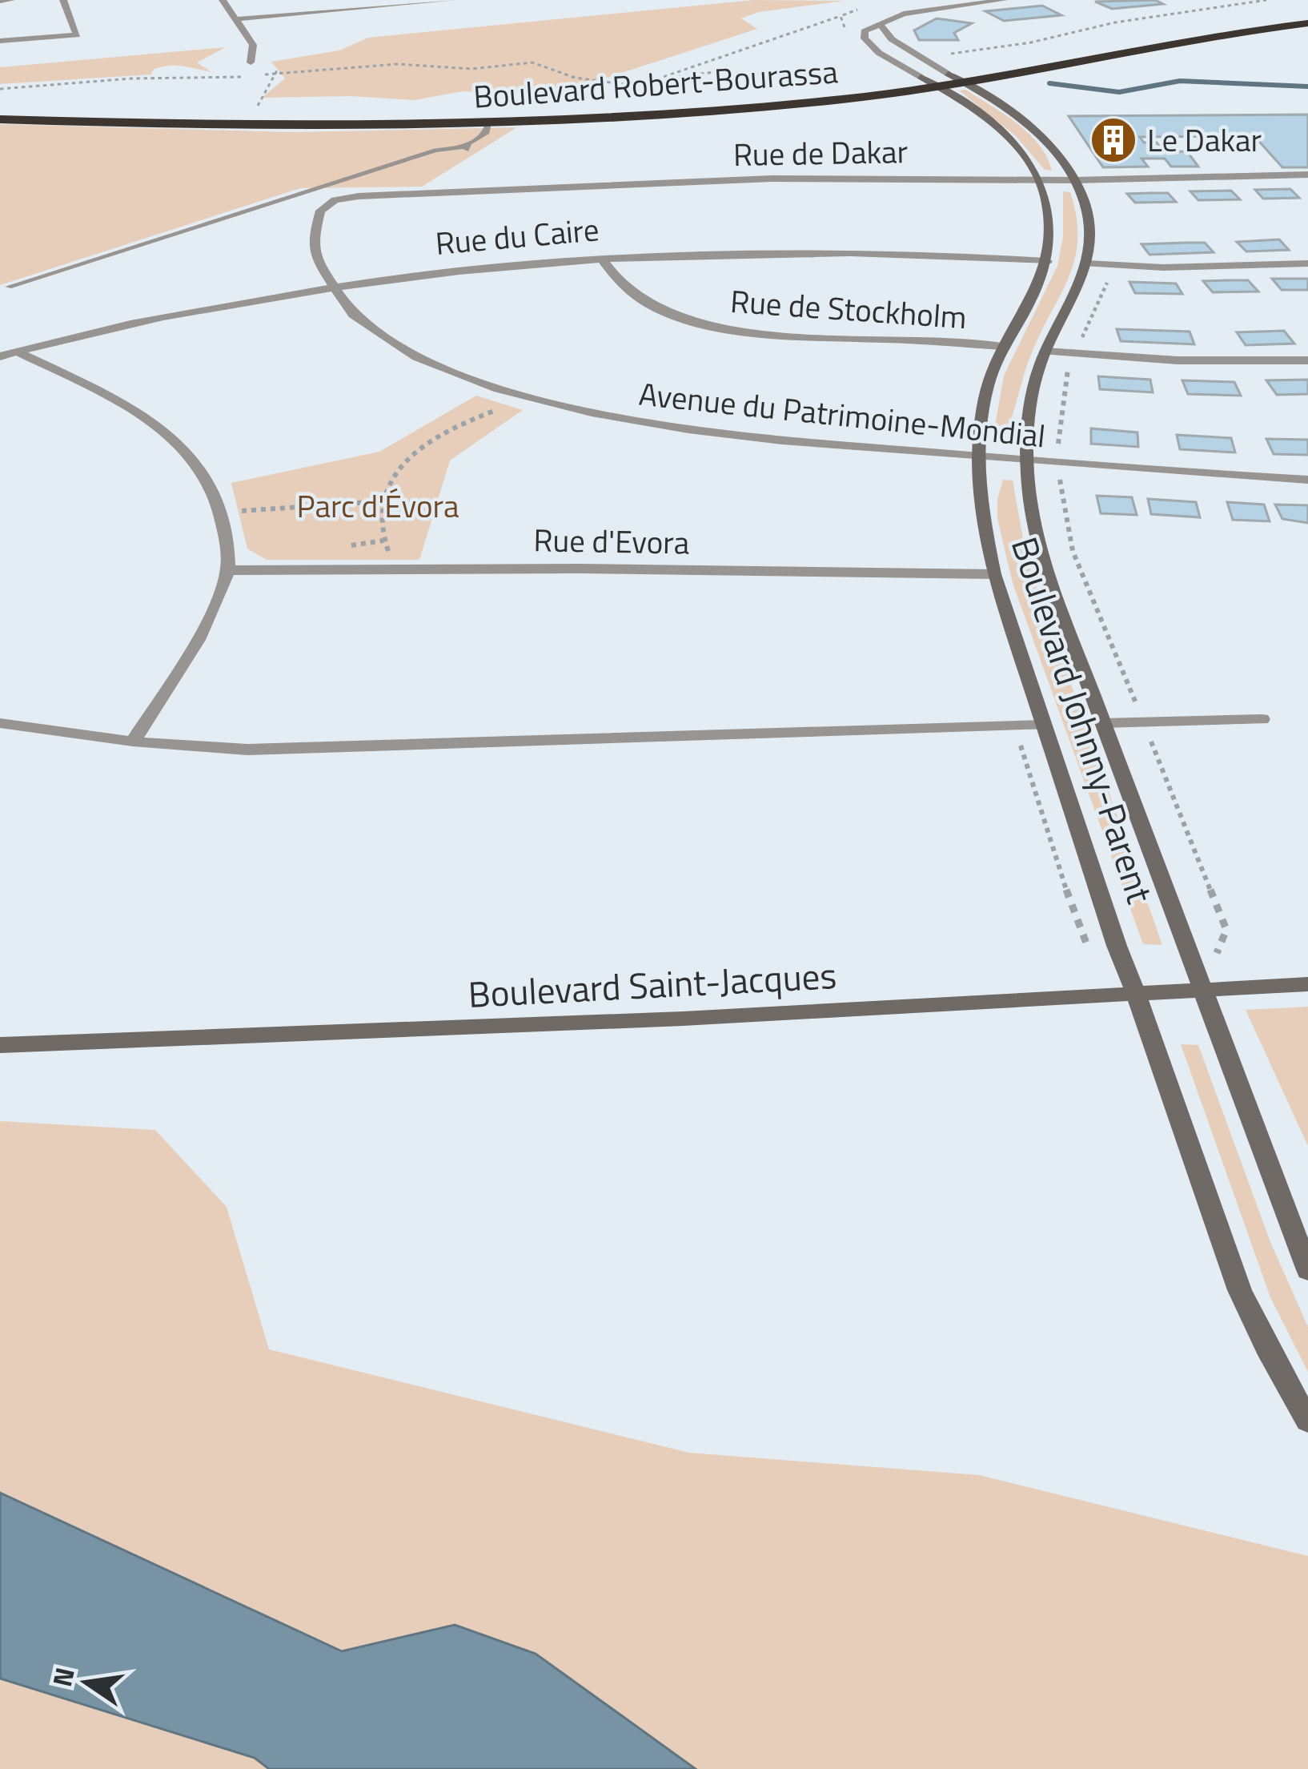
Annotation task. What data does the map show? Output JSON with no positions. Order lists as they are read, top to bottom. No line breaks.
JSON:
{"streets":{"highway":["Boulevard Robert-Bourassa"],"street":["Rue de Dakar","Rue du Caire","Rue de Stockholm","Avenue du Patrimoine-Mondial","Rue d'Evora","Boulevard Johnny-Parent","Boulevard Saint-Jacques"]},"crossings":[["Boulevard Robert-Bourassa","Boulevard Johnny-Parent"],["Rue de Dakar","Avenue du Patrimoine-Mondial"],["Rue de Dakar","Boulevard Johnny-Parent"],["Rue du Caire","Rue de Stockholm"],["Rue du Caire","Avenue du Patrimoine-Mondial"],["Rue du Caire","Boulevard Johnny-Parent"],["Rue de Stockholm","Boulevard Johnny-Parent"],["Avenue du Patrimoine-Mondial","Boulevard Johnny-Parent"],["Rue d'Evora","Boulevard Johnny-Parent"],["Boulevard Johnny-Parent","Boulevard Saint-Jacques"]],"parks":["Parc d'Évora"],"places":{"building":["Le Dakar"]},"north":"left"}
